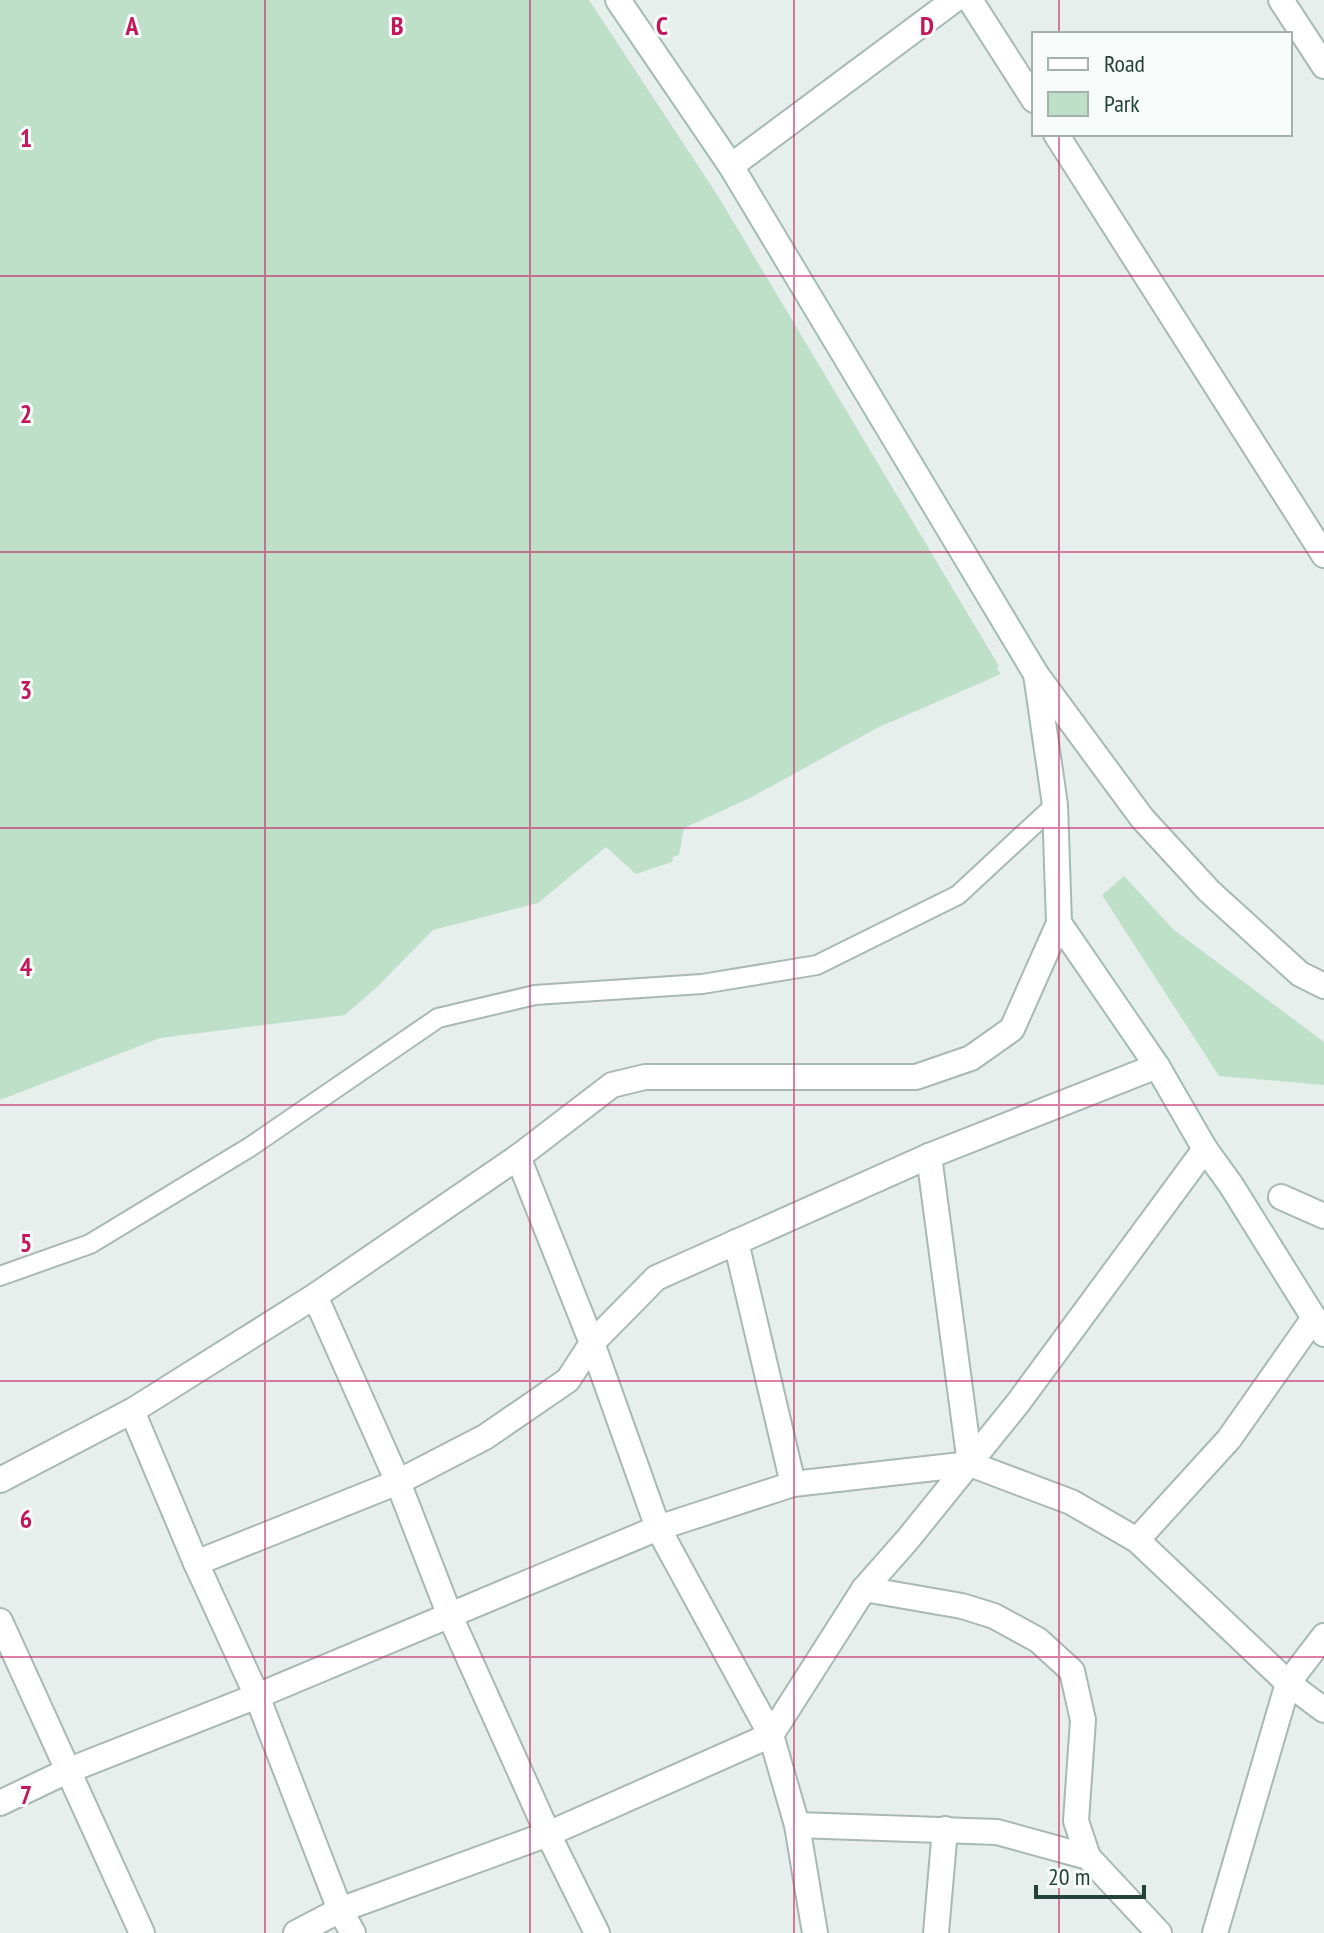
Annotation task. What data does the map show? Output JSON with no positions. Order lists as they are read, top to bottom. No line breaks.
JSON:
{"legend":["Road","Park"],"scale_bar":"20 m","grid":{"columns":["A","B","C","D"],"rows":["1","2","3","4","5","6","7"]}}
